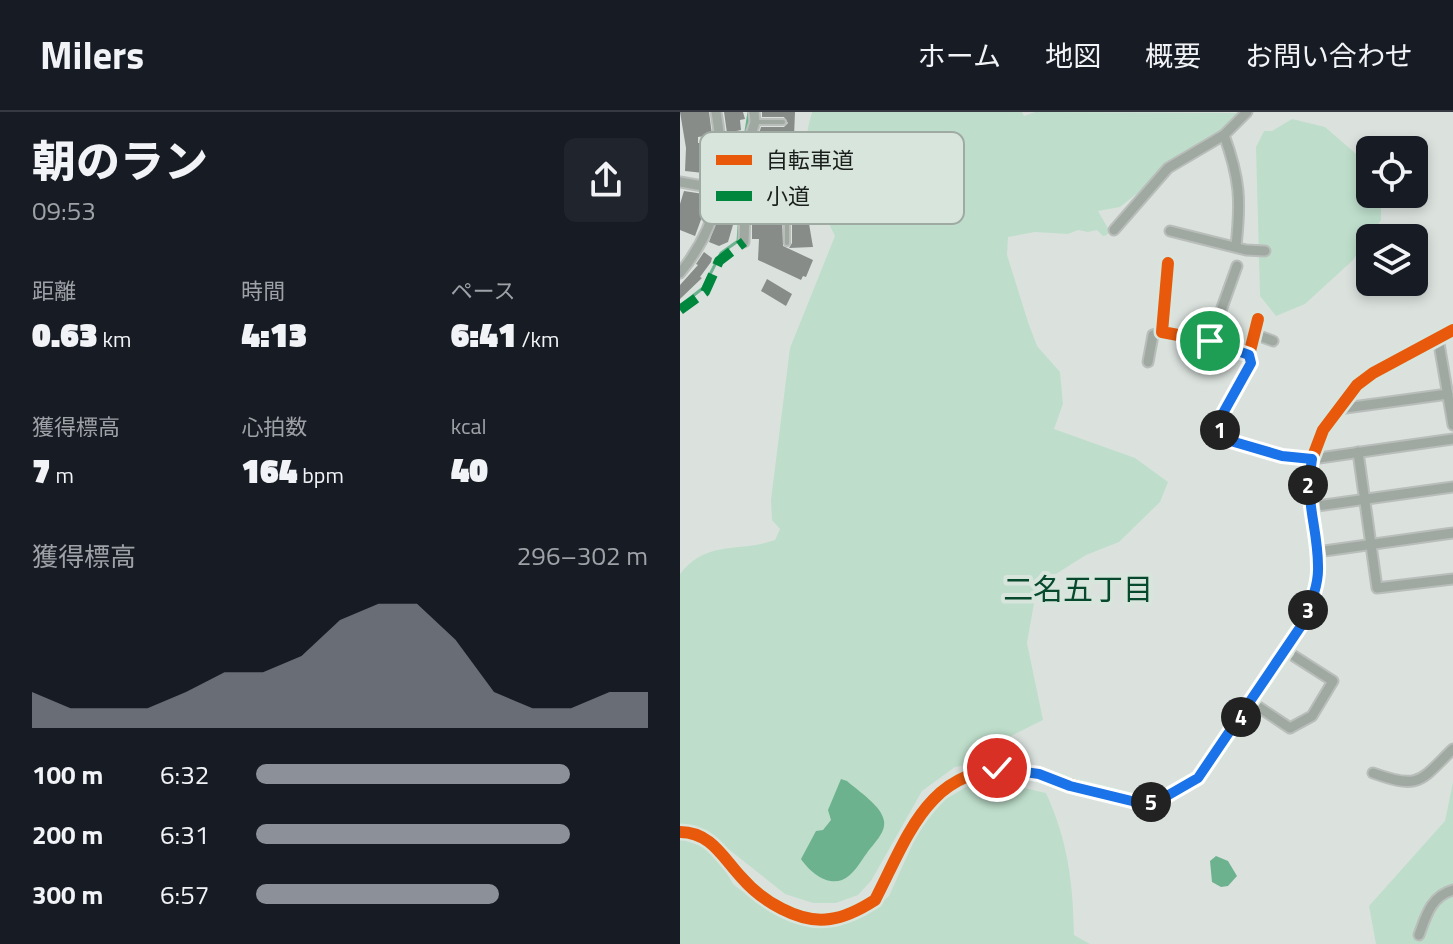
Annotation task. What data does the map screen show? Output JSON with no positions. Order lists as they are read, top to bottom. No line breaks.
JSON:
{"districts":["二名五丁目"],"legend":["自転車道","小道"],"page":{"header":"Milers","nav":["ホーム","地図","概要","お問い合わせ"],"heading":["朝のラン","09:53"],"stats":[["距離","0.63 km"],["時間","4:13"],["ペース","6:41 /km"],["獲得標高","7 m"],["心拍数","164 bpm"],["kcal","40"]],"pins":["1","2","3","4","5"],"chart":["獲得標高","296–302 m"],"list":[{"name":"100 m","note":"6:32"},{"name":"200 m","note":"6:31"},{"name":"300 m","note":"6:57"}]}}
